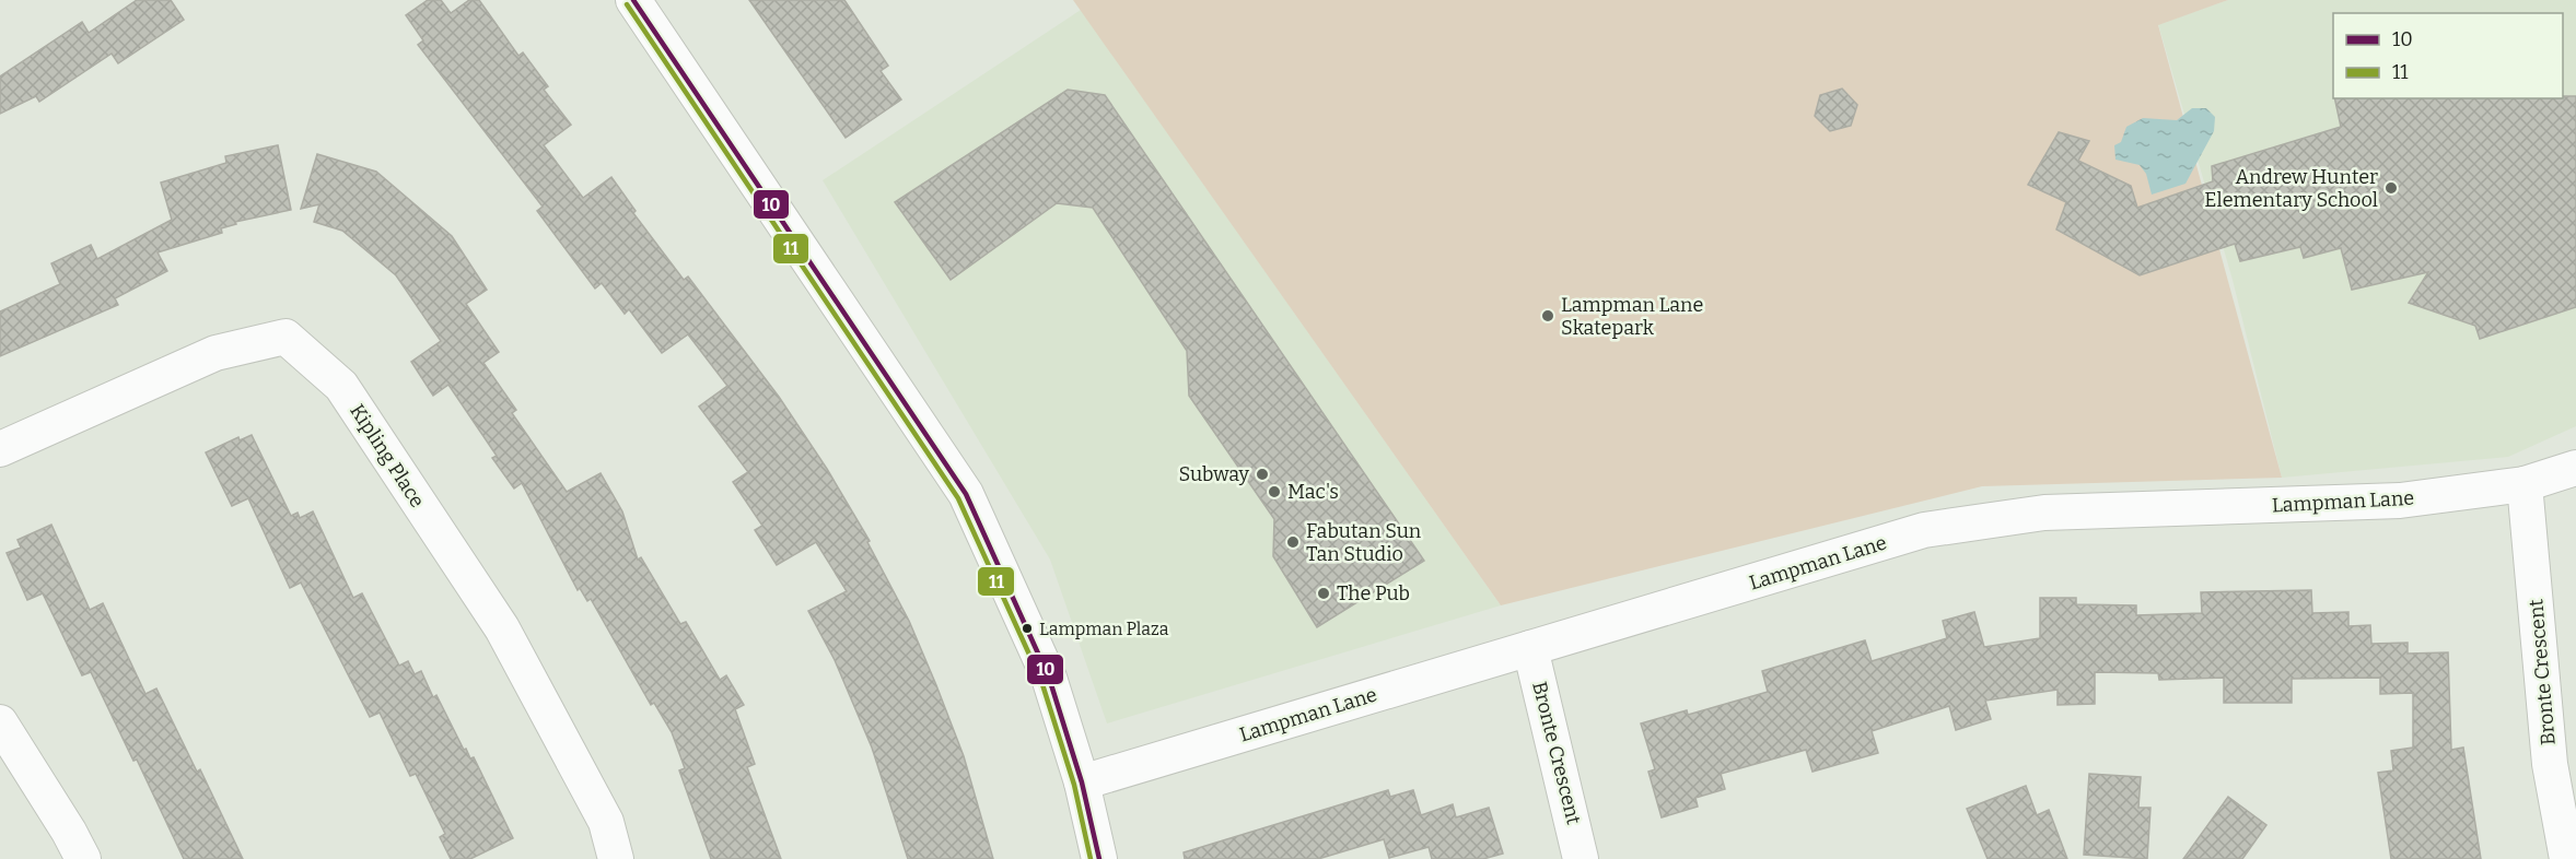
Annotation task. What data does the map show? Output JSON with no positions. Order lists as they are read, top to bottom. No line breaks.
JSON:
{"streets":{"street":["Kipling Place","Lampman Lane","Bronte Crescent"]},"crossings":[["Lampman Lane","Bronte Crescent"]],"places":["Andrew Hunter Elementary School","Lampman Lane Skatepark","Subway","Mac's","Fabutan Sun Tan Studio","The Pub","Lampman Plaza"],"lines":["transit line 10","transit line 11"],"legend":["10","11"]}
